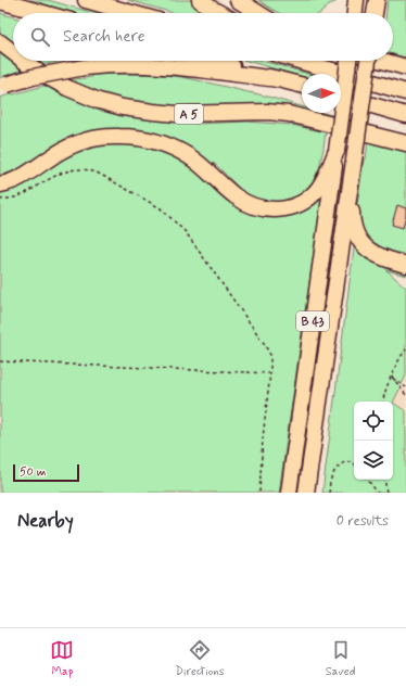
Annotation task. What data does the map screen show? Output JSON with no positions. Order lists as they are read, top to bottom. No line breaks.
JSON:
{"streets":{"highway":["A 5","B 43"]},"scale_bar":"50 m","north":"right","page":{"search":"Search here","scale":"50 m","heading":["Nearby","0 results"],"nav":["Map","Directions","Saved"]}}
